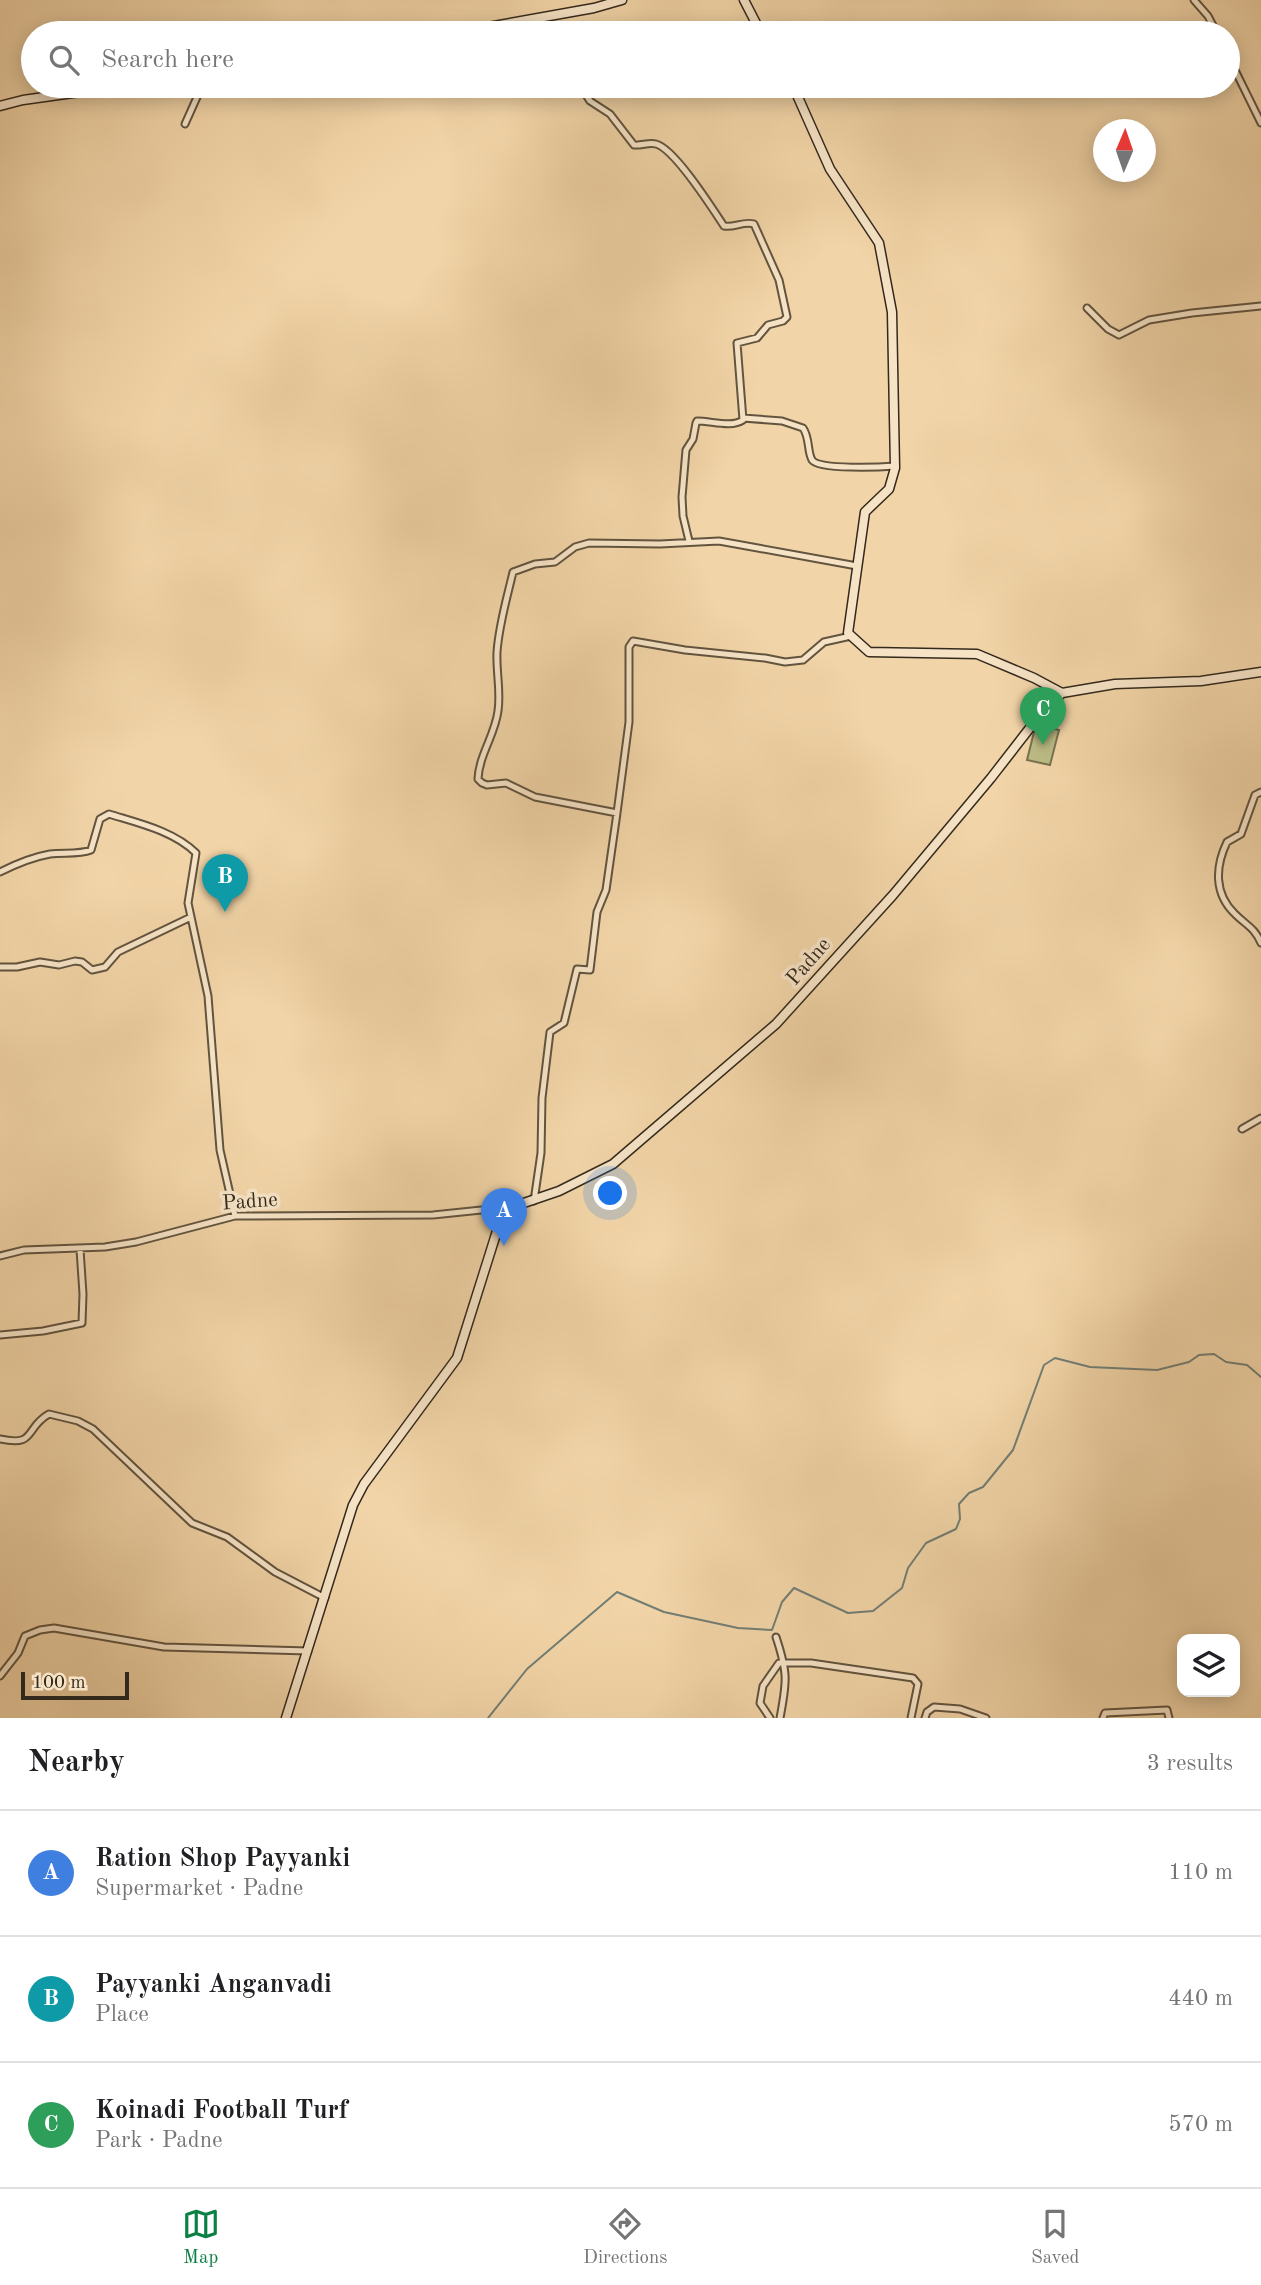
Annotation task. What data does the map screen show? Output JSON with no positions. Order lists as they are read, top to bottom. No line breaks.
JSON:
{"streets":{"main road":["Padne"]},"scale_bar":"100 m","north":"top","page":{"search":"Search here","pins":["C","B","A"],"scale":"100 m","heading":["Nearby","3 results"],"list":[{"mark":"A","name":"Ration Shop Payyanki","note":"Supermarket · Padne","value":"110 m"},{"mark":"B","name":"Payyanki Anganvadi","note":"Place","value":"440 m"},{"mark":"C","name":"Koinadi Football Turf","note":"Park · Padne","value":"570 m"}],"nav":["Map","Directions","Saved"]}}
